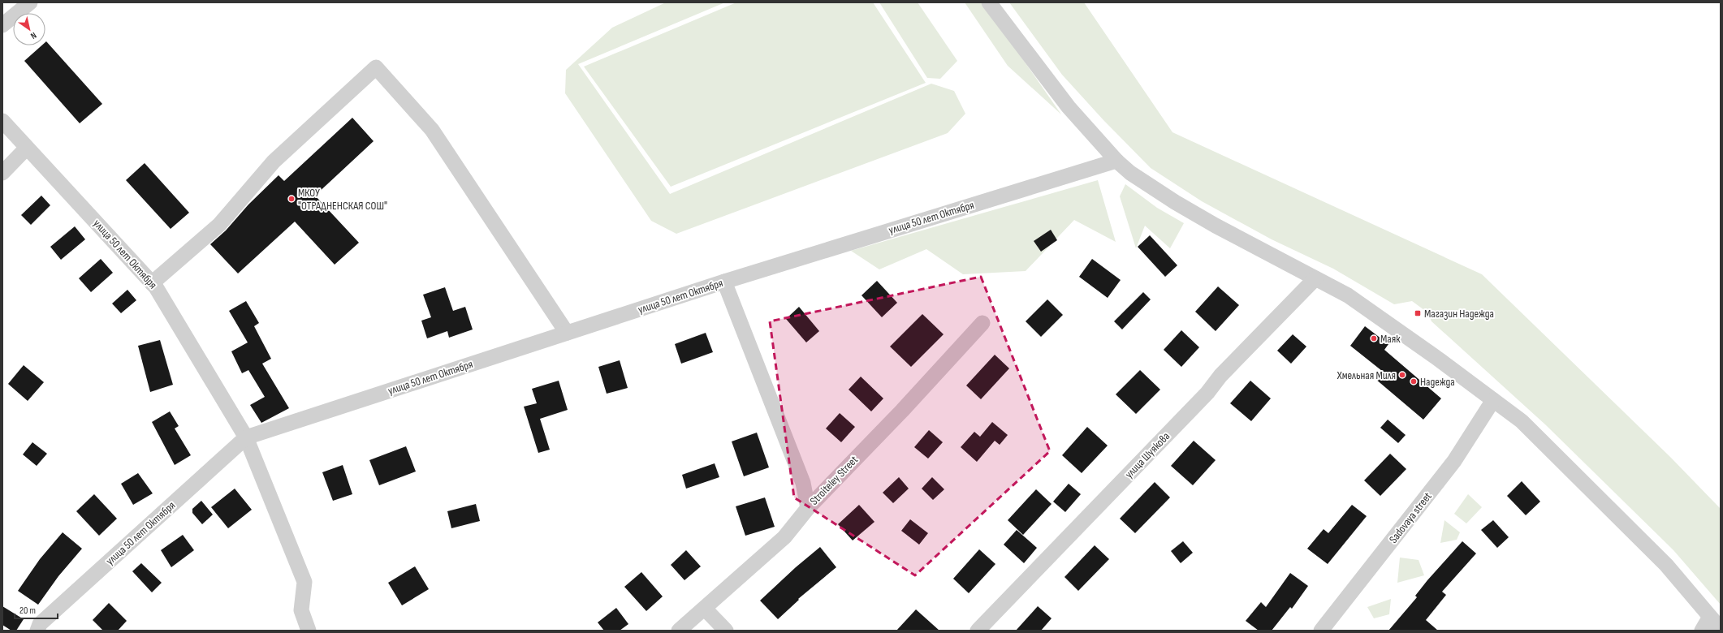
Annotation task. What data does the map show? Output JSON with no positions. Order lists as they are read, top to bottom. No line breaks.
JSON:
{"streets":{"street":["улица 50 лет Октября","улица Шуякова","Stroiteley Street","Sadovaya street"]},"places":{"other":["МКОУ \"ОТРАДНЕНСКАЯ СОШ\"","Маяк","Хмельная Миля","Надежда"],"transit":["Магазин Надежда"]},"scale_bar":"20 m","north":"bottom right"}
